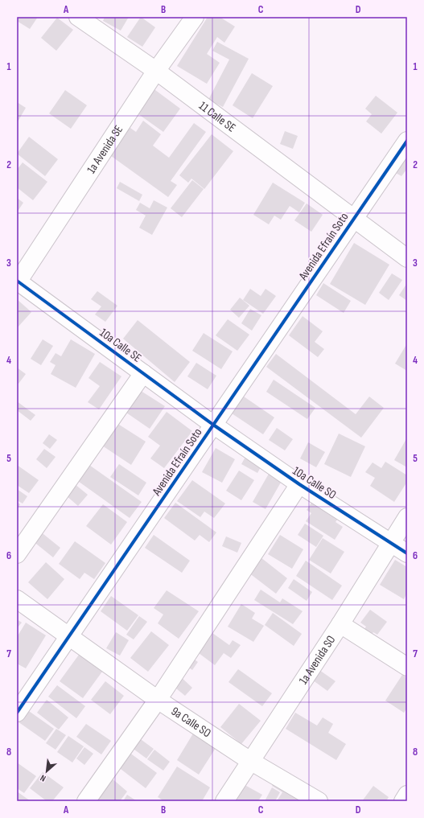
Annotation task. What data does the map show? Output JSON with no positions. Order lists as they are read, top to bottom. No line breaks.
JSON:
{"streets":{"street":["11 Calle SE","1a Avenida SE","Avenida Efraín Soto","10a Calle SE","10a Calle SO","1a Avenida SO","9a Calle SO"]},"crossings":[["11 Calle SE","1a Avenida SE"],["11 Calle SE","Avenida Efraín Soto"],["1a Avenida SE","10a Calle SE"],["Avenida Efraín Soto","10a Calle SE"],["Avenida Efraín Soto","10a Calle SO"],["Avenida Efraín Soto","9a Calle SO"],["10a Calle SE","10a Calle SO"],["10a Calle SO","1a Avenida SO"],["1a Avenida SO","9a Calle SO"]],"north":"bottom left","grid":{"columns":["A","B","C","D"],"rows":["1","2","3","4","5","6","7","8"]}}
